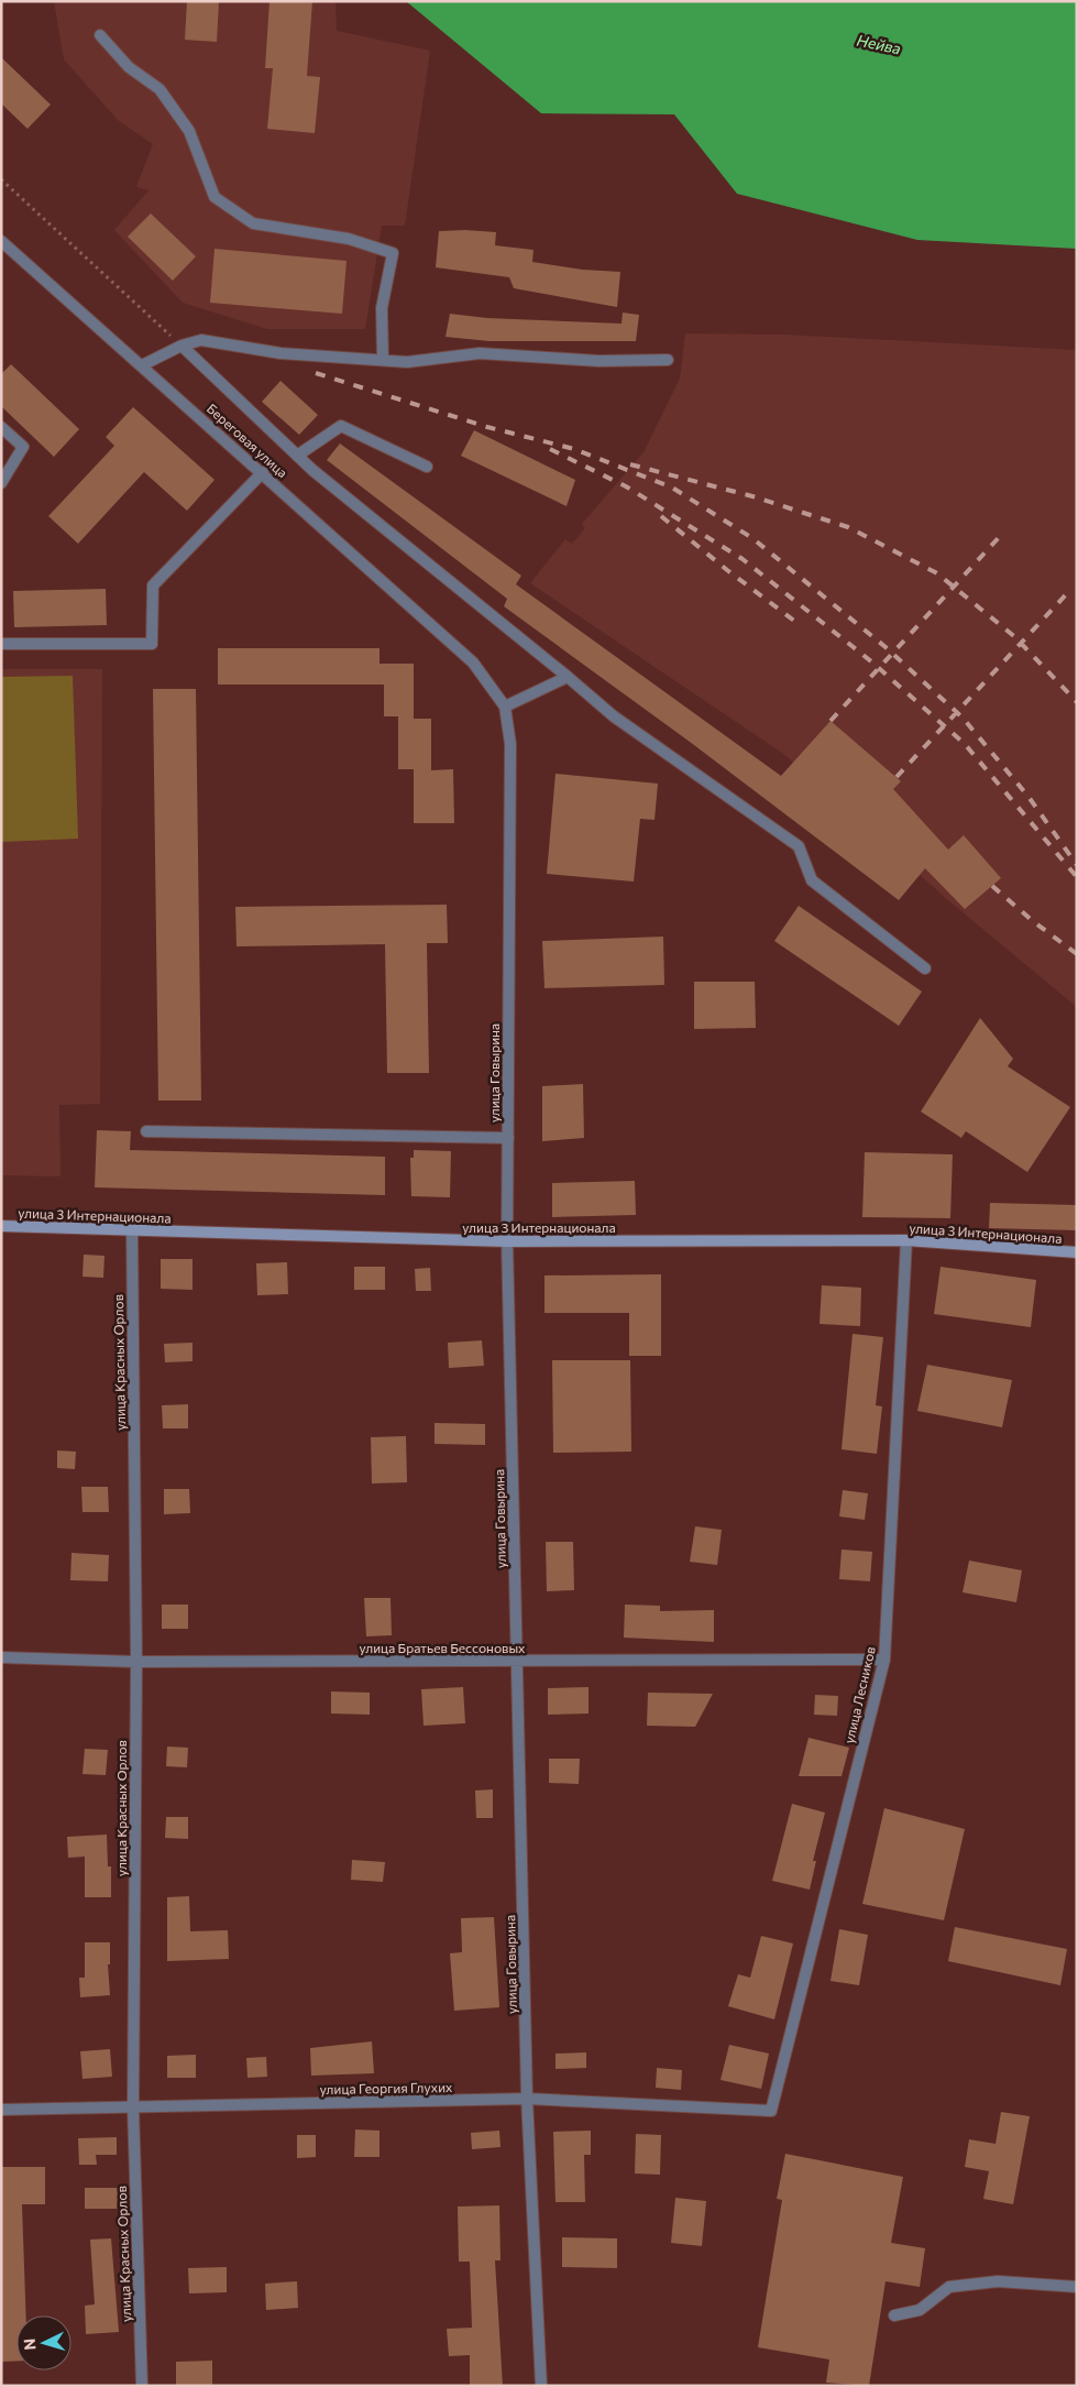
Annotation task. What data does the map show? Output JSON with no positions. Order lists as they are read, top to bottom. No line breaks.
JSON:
{"streets":{"main road":["улица 3 Интернационала"],"street":["Береговая улица","улица Говырина","улица Красных Орлов","улица Братьев Бессоновых","улица Лесников","улица Георгия Глухих"]},"crossings":[["Береговая улица","улица Говырина"],["улица Говырина","улица 3 Интернационала"],["улица Говырина","улица Братьев Бессоновых"],["улица Говырина","улица Георгия Глухих"],["улица 3 Интернационала","улица Красных Орлов"],["улица 3 Интернационала","улица Лесников"],["улица Красных Орлов","улица Братьев Бессоновых"],["улица Красных Орлов","улица Георгия Глухих"],["улица Братьев Бессоновых","улица Лесников"],["улица Лесников","улица Георгия Глухих"]],"water":["Нейва"],"north":"left"}
